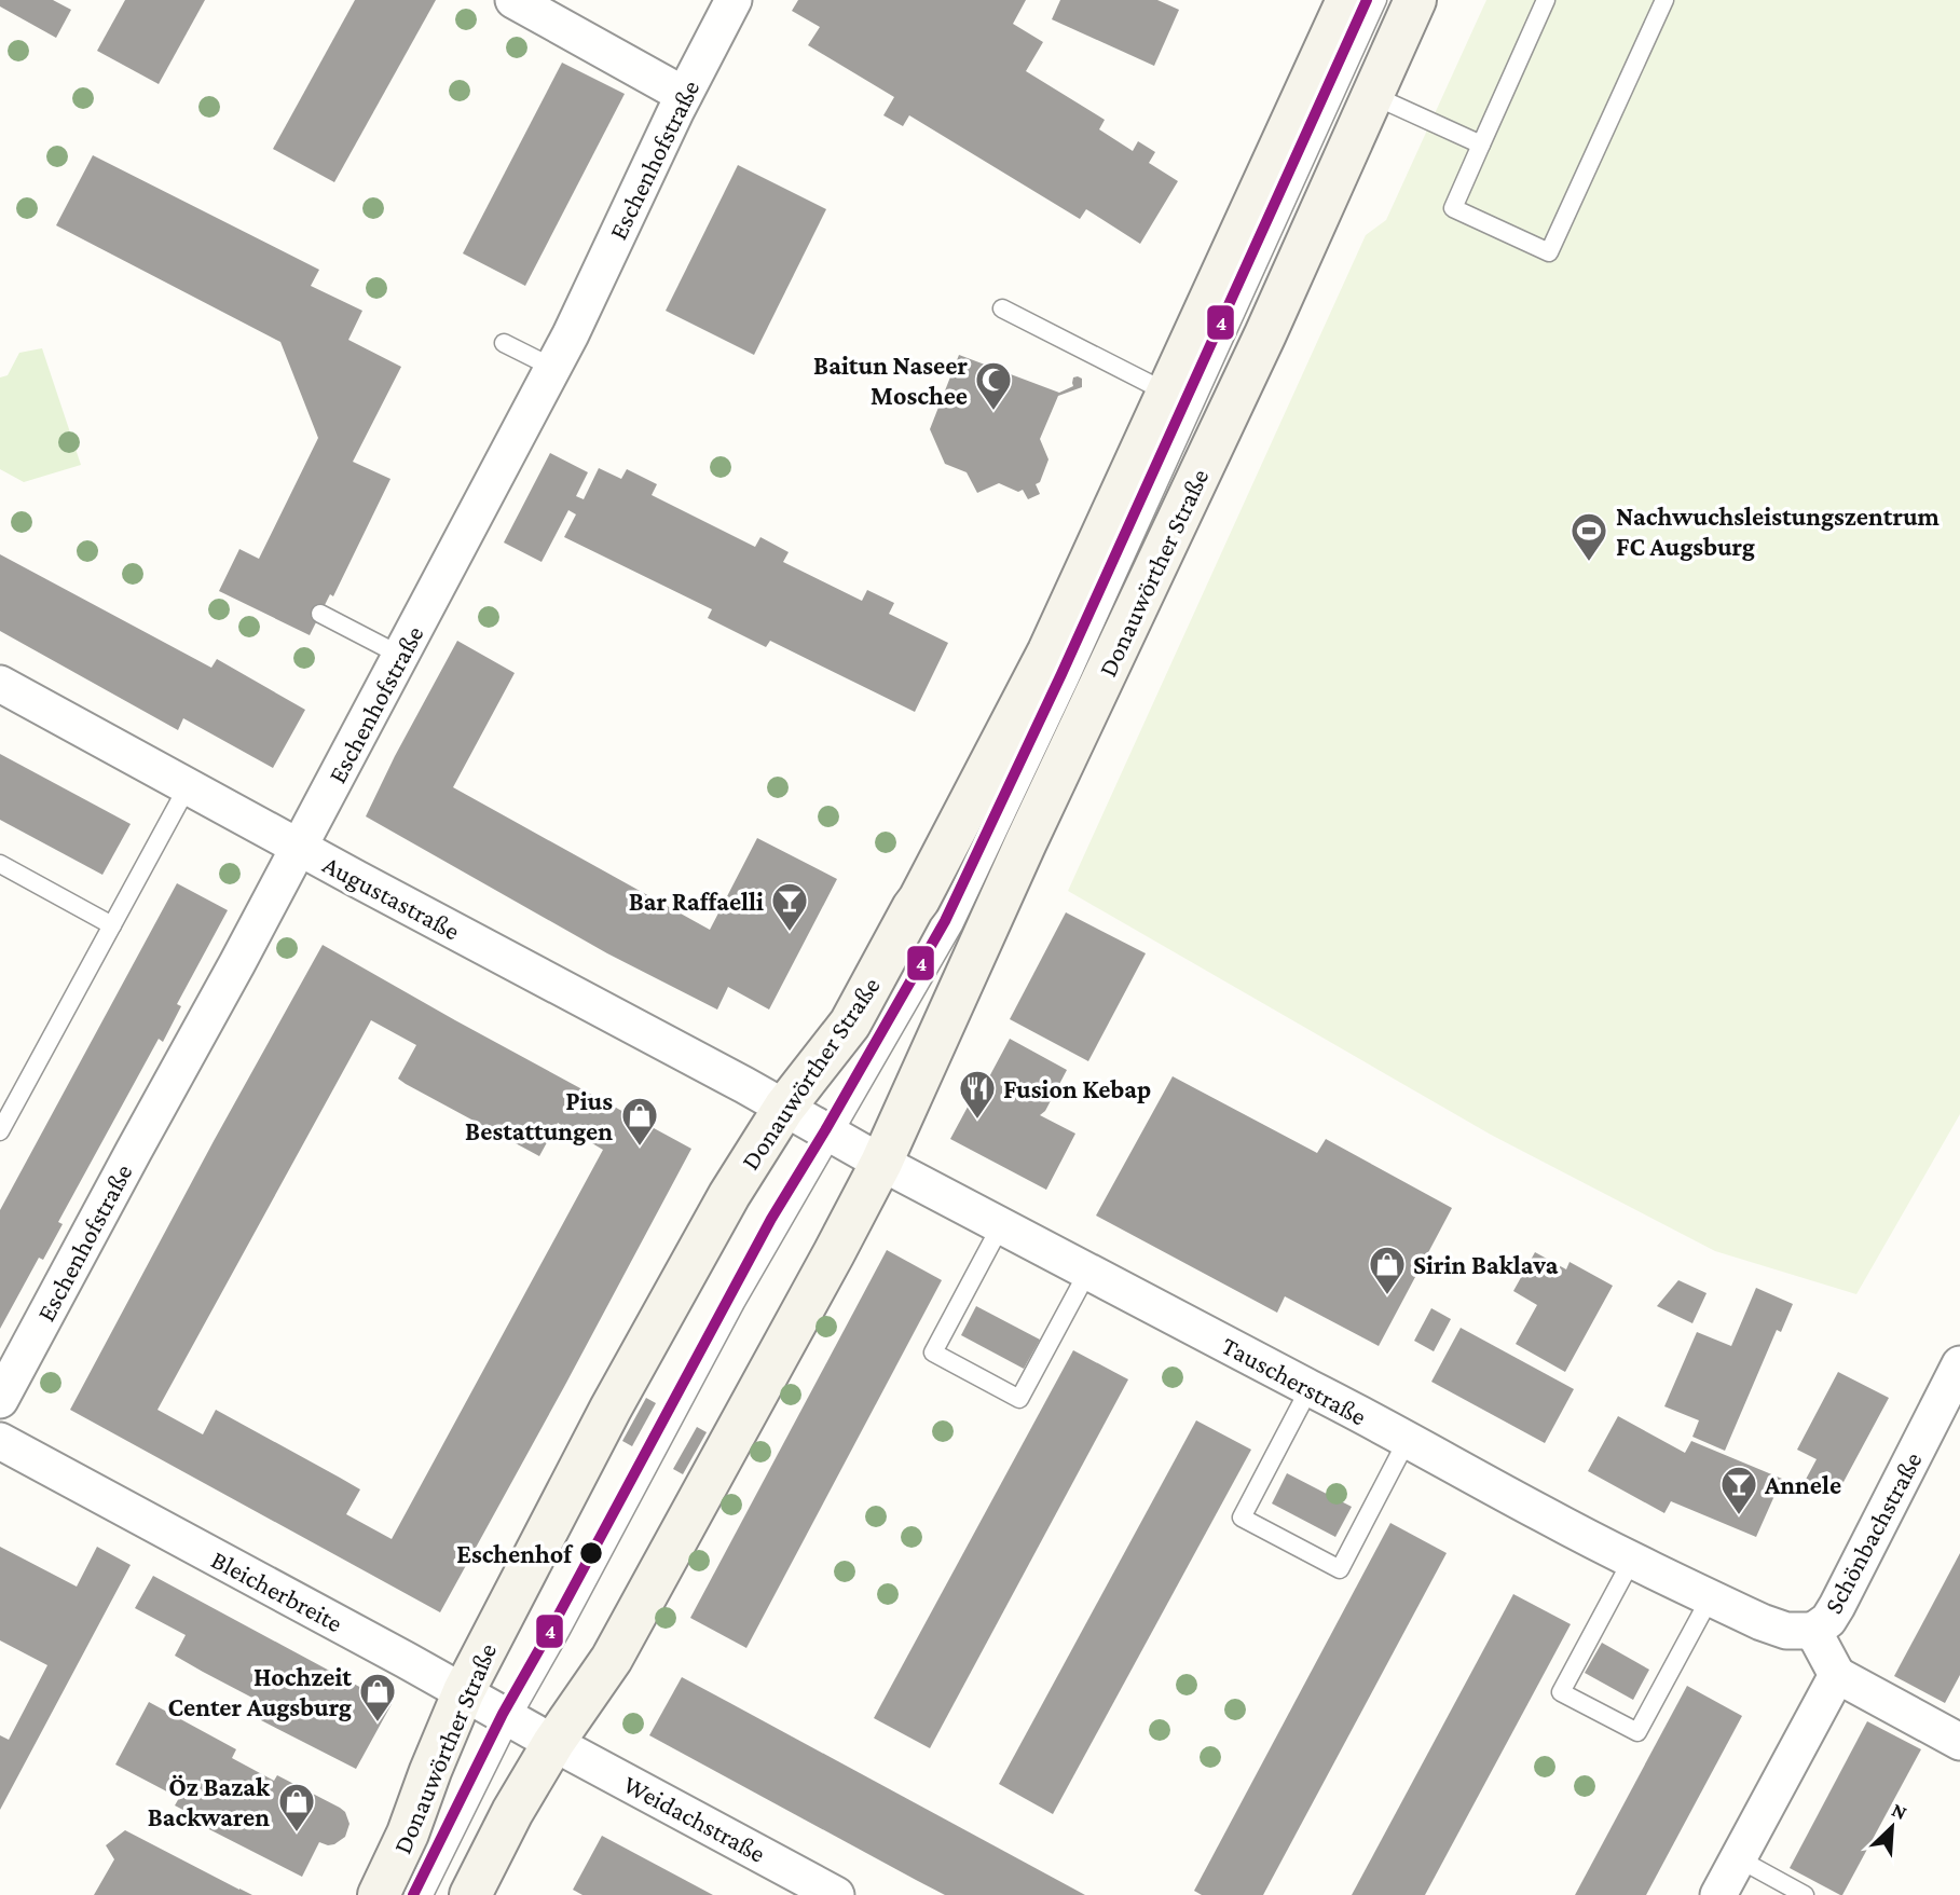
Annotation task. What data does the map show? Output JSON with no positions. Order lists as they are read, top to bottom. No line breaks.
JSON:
{"streets":{"main road":["Donauwörther Straße"],"street":["Eschenhofstraße","Augustastraße","Tauscherstraße","Schönbachstraße","Bleicherbreite","Weidachstraße"]},"crossings":[["Eschenhofstraße","Augustastraße"],["Donauwörther Straße","Augustastraße"],["Donauwörther Straße","Tauscherstraße"],["Donauwörther Straße","Bleicherbreite"],["Donauwörther Straße","Weidachstraße"],["Augustastraße","Tauscherstraße"],["Tauscherstraße","Schönbachstraße"],["Bleicherbreite","Weidachstraße"]],"places":{"mosque":["Baitun Naseer Moschee"],"sports":["Nachwuchsleistungszentrum FC Augsburg"],"bar":["Bar Raffaelli","Annele"],"restaurant":["Fusion Kebap"],"shop":["Pius Bestattungen","Sirin Baklava","Hochzeit Center Augsburg","Öz Bazak Backwaren"],"other":["Eschenhof"]},"lines":["transit line 4"],"north":"top right"}
